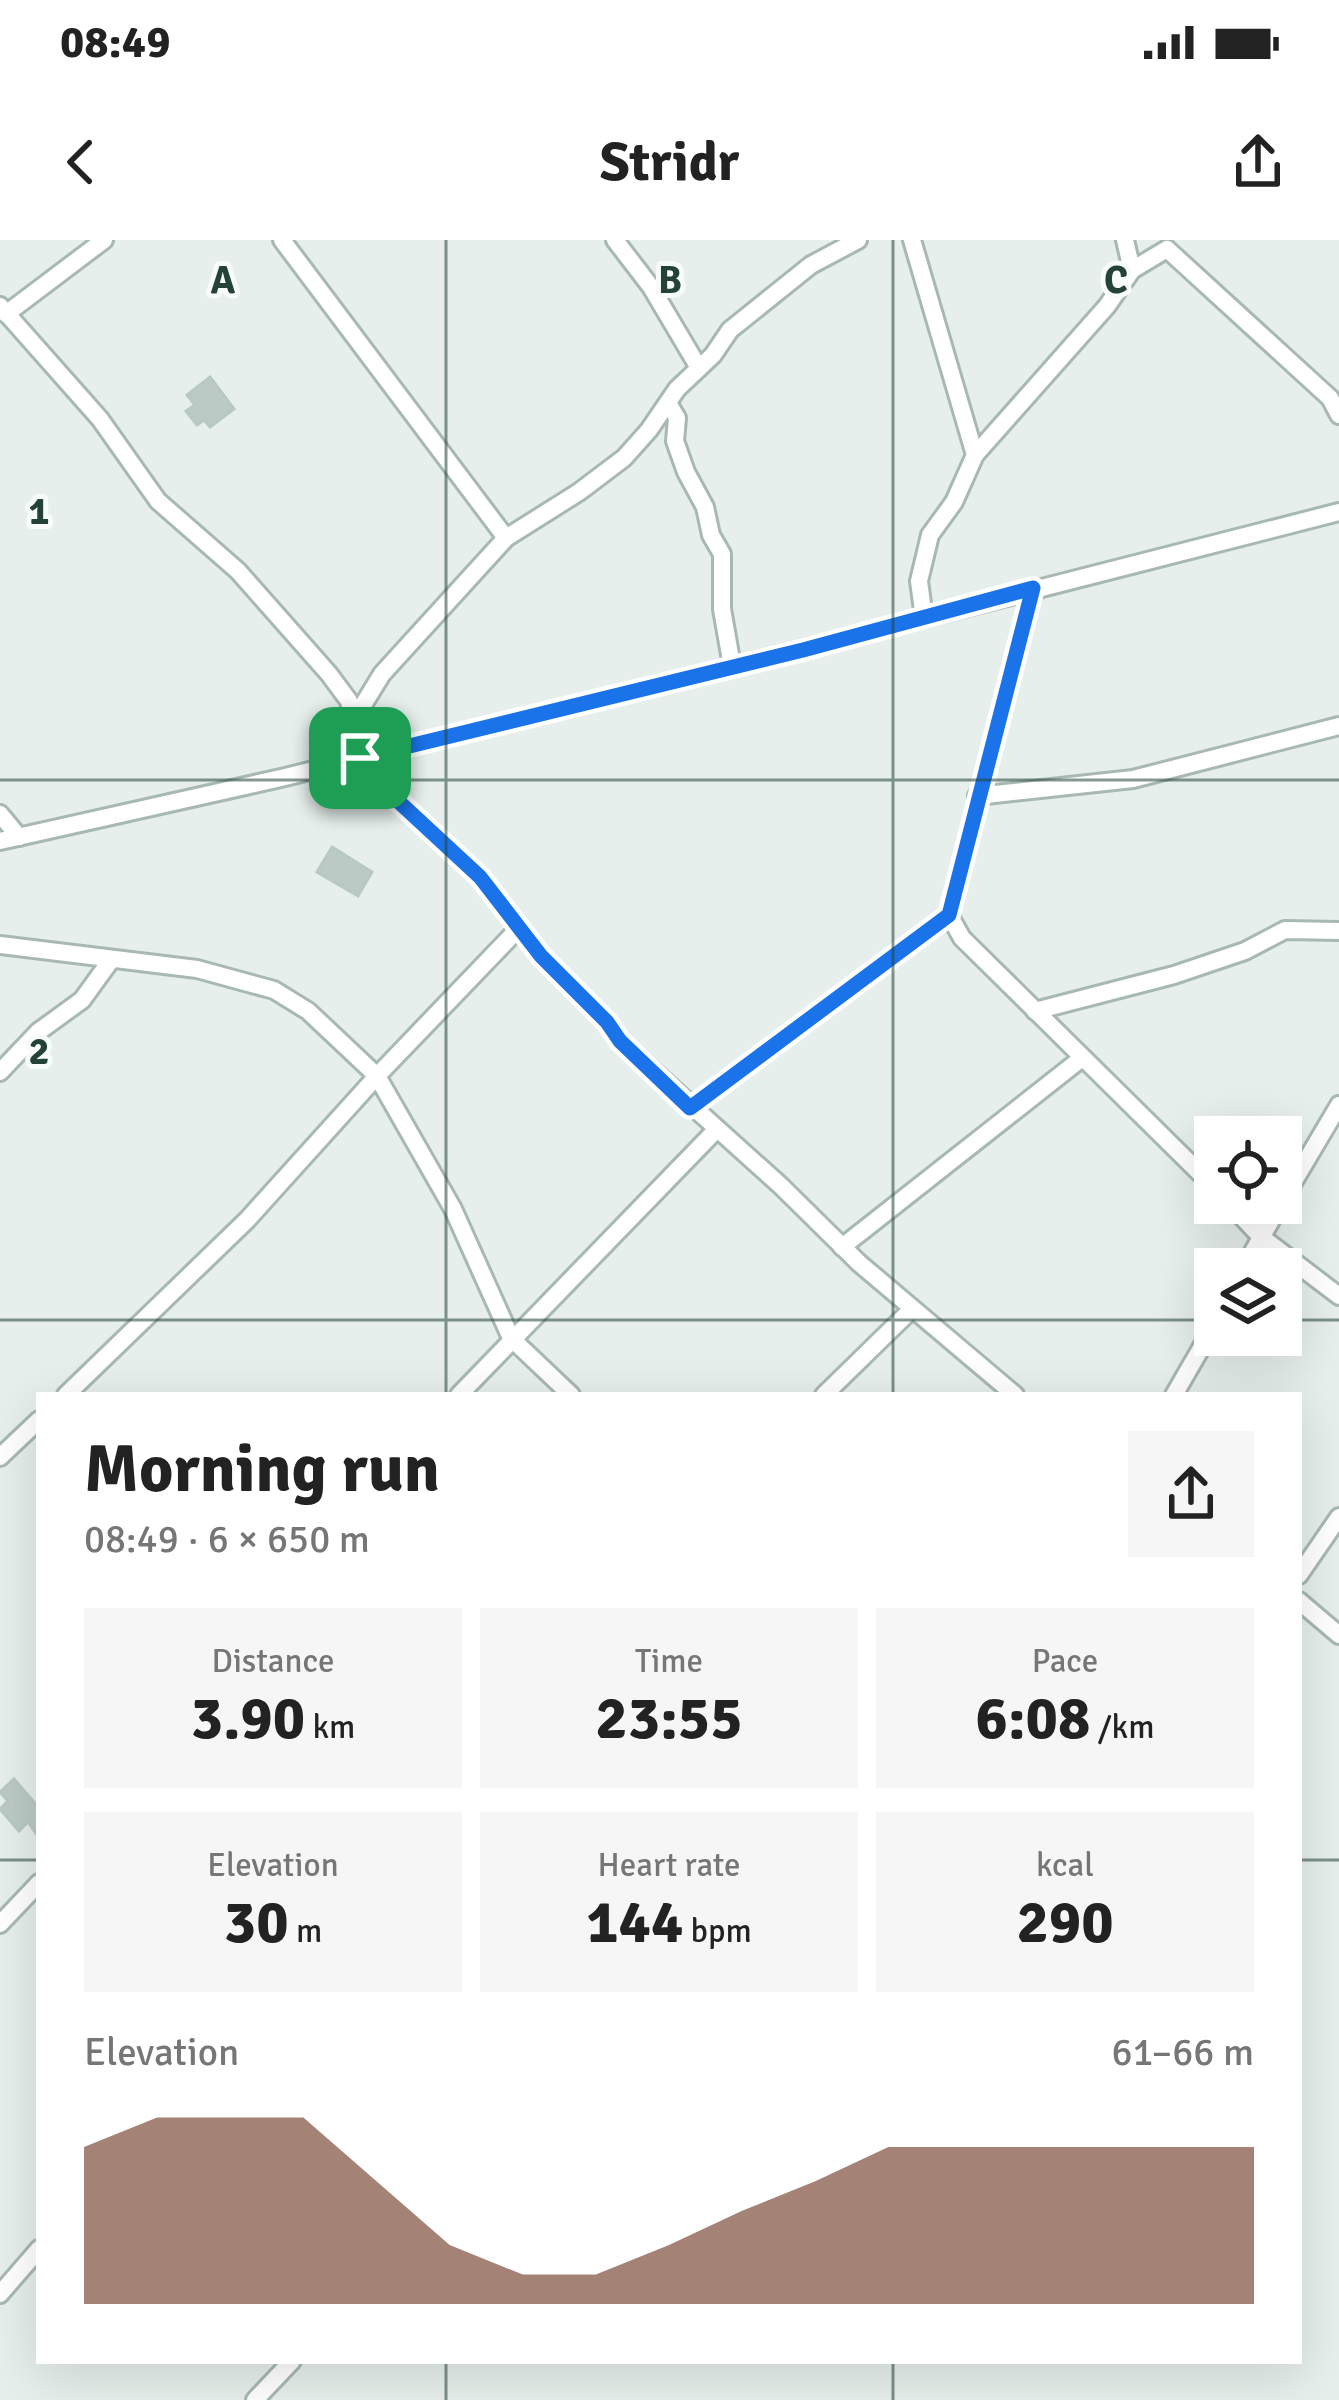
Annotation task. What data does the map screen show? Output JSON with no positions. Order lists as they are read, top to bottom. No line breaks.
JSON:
{"page":{"status":"08:49","header":"Stridr","heading":["Morning run","08:49 · 6 × 650 m"],"stats":[["Distance","3.90 km"],["Time","23:55"],["Pace","6:08 /km"],["Elevation","30 m"],["Heart rate","144 bpm"],["kcal","290"]],"chart":["Elevation","61–66 m"]},"grid":{"columns":["A","B","C"],"rows":["1","2"]}}
